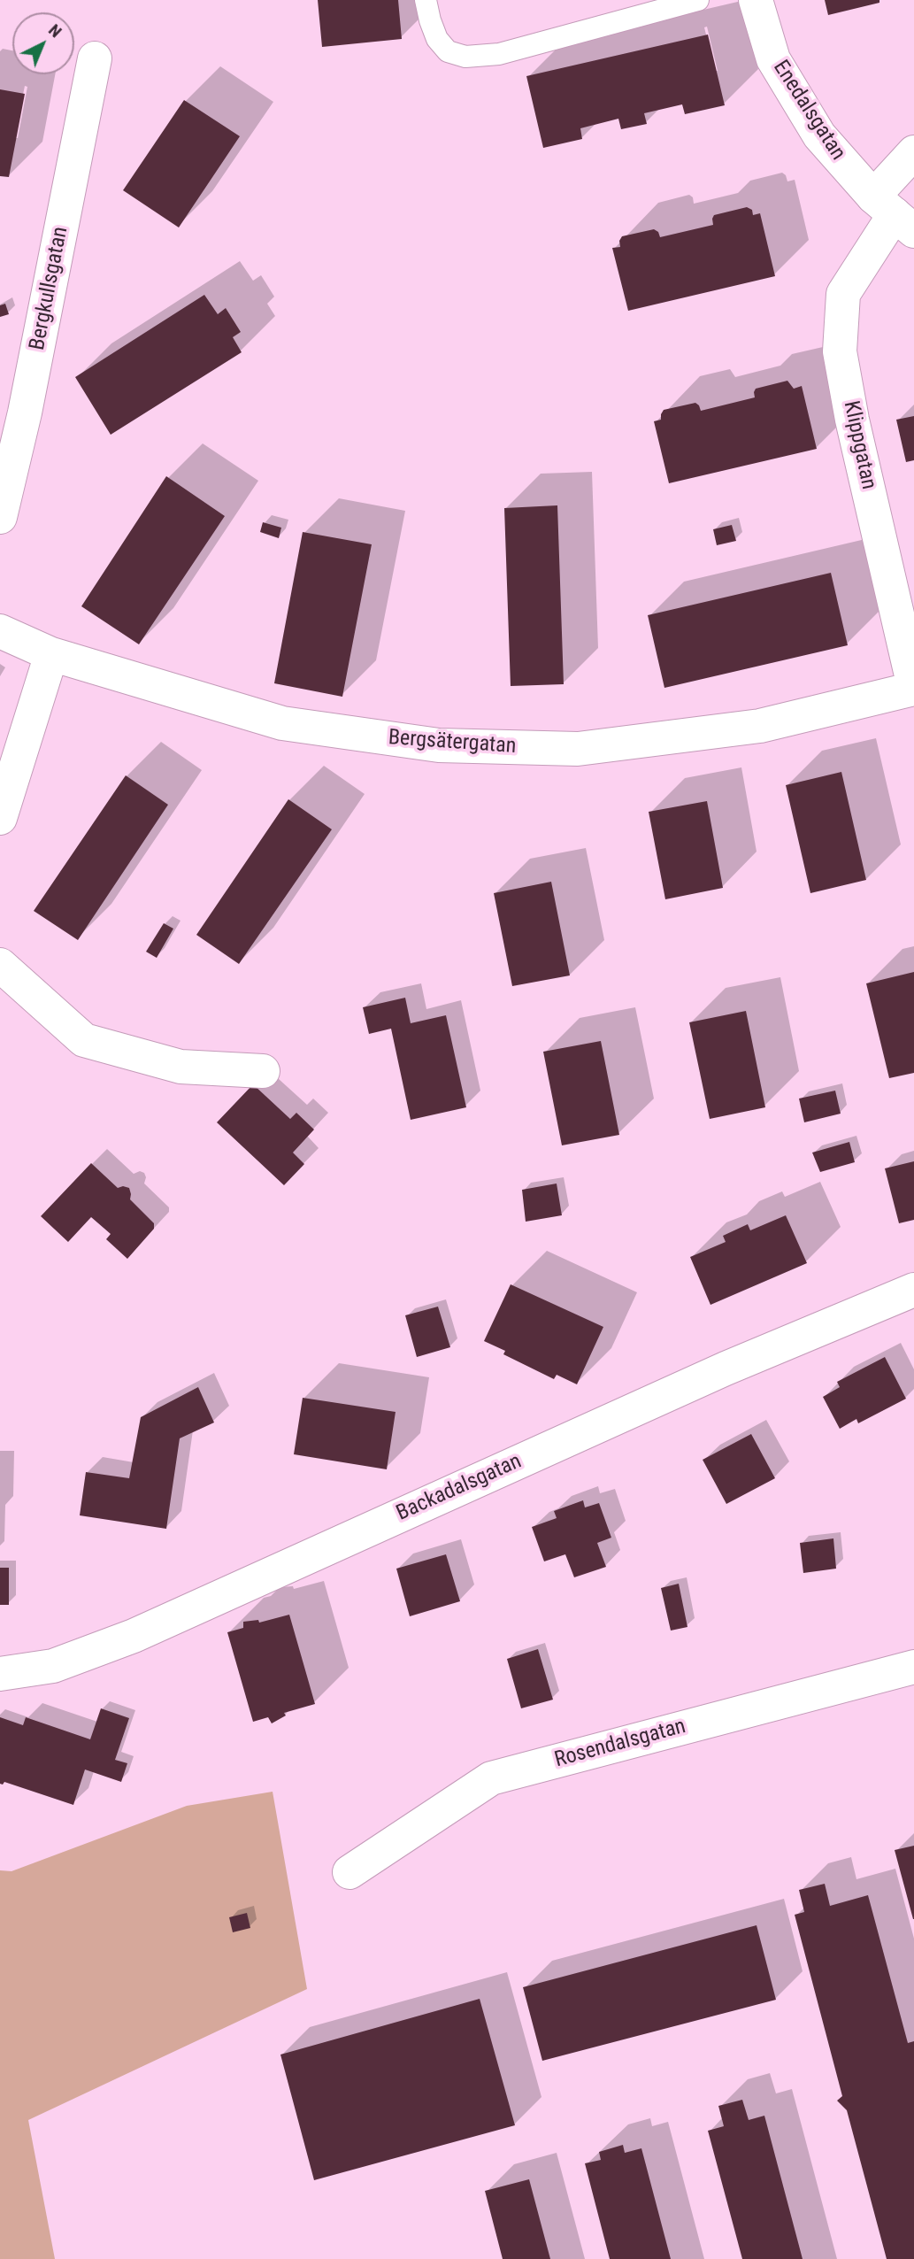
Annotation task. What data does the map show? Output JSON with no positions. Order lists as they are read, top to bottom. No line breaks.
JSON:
{"streets":{"street":["Enedalsgatan","Bergkullsgatan","Klippgatan","Bergsätergatan","Backadalsgatan","Rosendalsgatan"]},"crossings":[["Enedalsgatan","Klippgatan"],["Klippgatan","Bergsätergatan"]],"north":"top right"}
